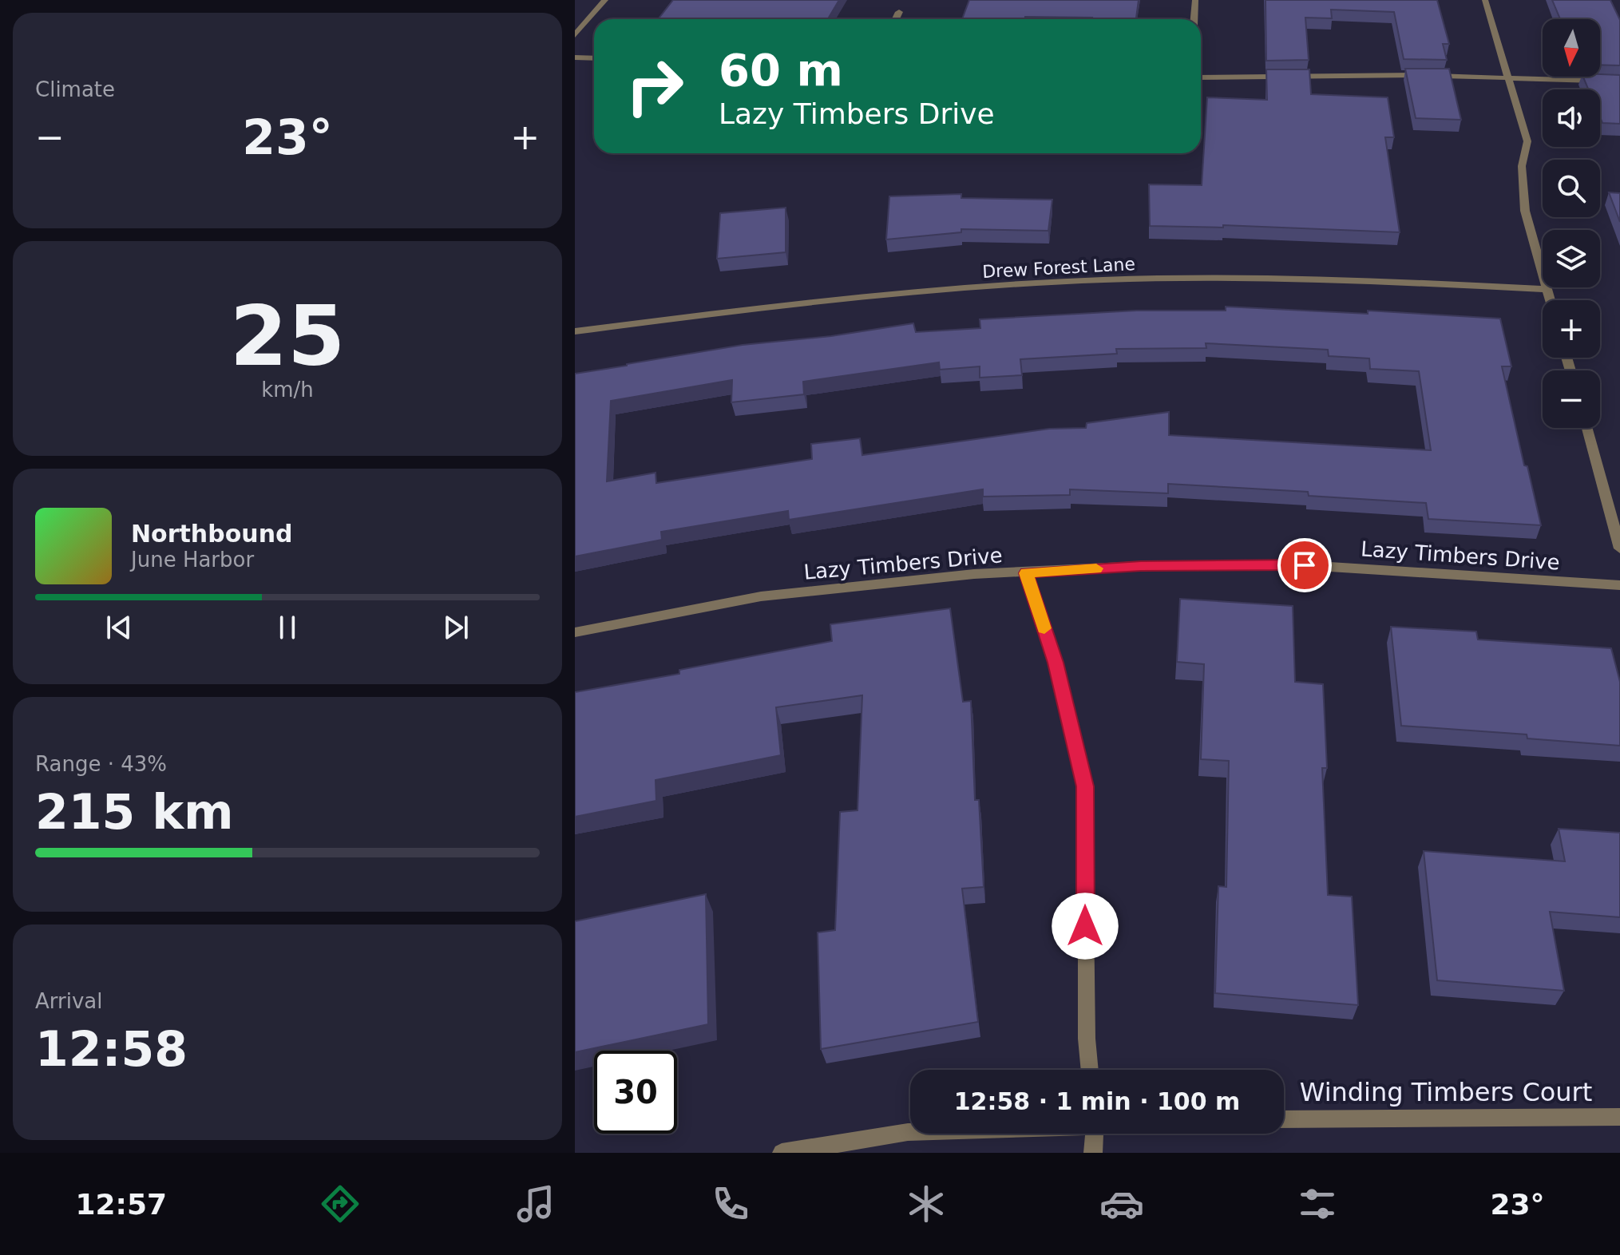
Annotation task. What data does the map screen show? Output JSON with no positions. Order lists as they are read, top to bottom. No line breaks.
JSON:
{"streets":{"street":["Drew Forest Lane","Lazy Timbers Drive","Winding Timbers Court"]},"north":"bottom","page":{"tile":["Climate",["25","km/h"],["Range · 43%","215 km"],["Arrival","12:58"]],"map_buttons":["+","−"],"turn":["60 m","Lazy Timbers Drive"],"heat":["−","23°","+"],"song":["Northbound","June Harbor"],"limit":"30","trip":"12:58 · 1 min · 100 m","tabs":["12:57","23°"]}}
